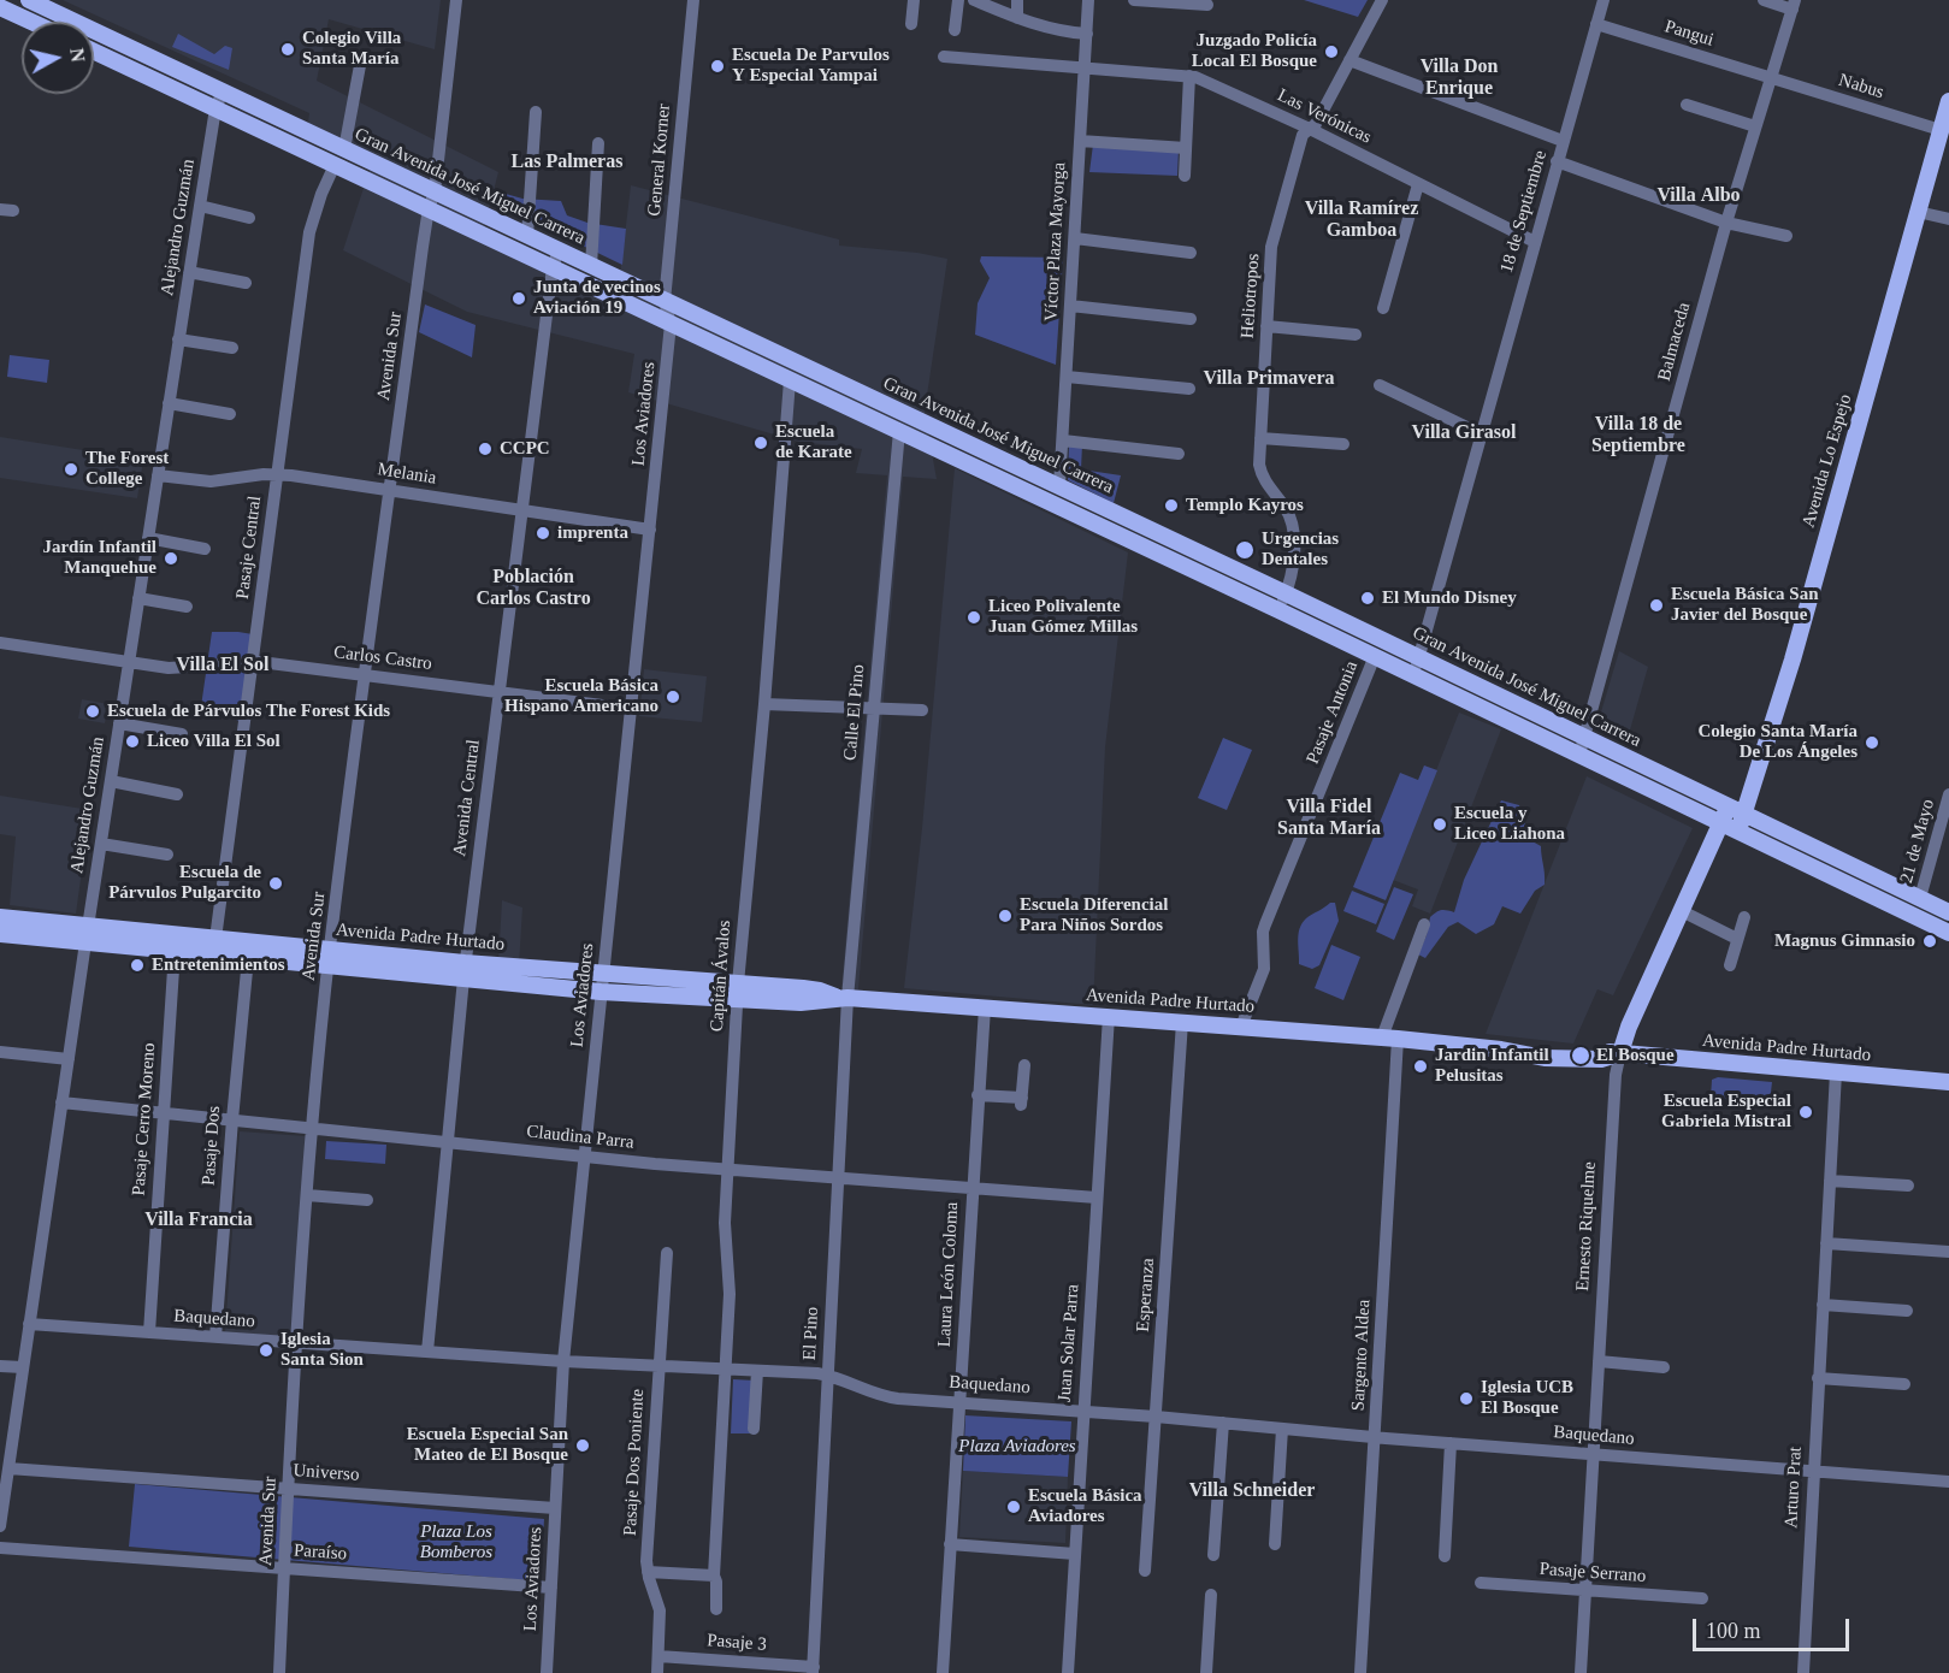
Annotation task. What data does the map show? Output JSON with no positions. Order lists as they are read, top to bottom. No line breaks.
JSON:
{"streets":{"main road":["Gran Avenida José Miguel Carrera","Avenida Lo Espejo","Avenida Padre Hurtado","Ernesto Riquelme"],"street":["Pangui","Nabus","Las Verónicas","General Korner","18 de Septiembre","Alejandro Guzmán","Víctor Plaza Mayorga","Heliotropos","Balmaceda","Avenida Sur","Los Aviadores","Melania","Pasaje Central","Carlos Castro","Calle El Pino","Pasaje Antonia","Avenida Central","21 de Mayo","Capitán Ávalos","Pasaje Cerro Moreno","Claudina Parra","Pasaje Dos","Laura León Coloma","Esperanza","Baquedano","El Pino","Juan Solar Parra","Sargento Aldea","Pasaje Dos Poniente","Universo","Arturo Prat","Paraíso","Pasaje Serrano","Pasaje 3"]},"crossings":[["Pangui","Nabus"],["Pangui","18 de Septiembre"],["Pangui","Balmaceda"],["Nabus","Balmaceda"],["Nabus","Avenida Lo Espejo"],["Las Verónicas","18 de Septiembre"],["Las Verónicas","Víctor Plaza Mayorga"],["Las Verónicas","Heliotropos"],["General Korner","Gran Avenida José Miguel Carrera"],["General Korner","Los Aviadores"],["Gran Avenida José Miguel Carrera","18 de Septiembre"],["Gran Avenida José Miguel Carrera","Alejandro Guzmán"],["Gran Avenida José Miguel Carrera","Víctor Plaza Mayorga"],["Gran Avenida José Miguel Carrera","Heliotropos"],["Gran Avenida José Miguel Carrera","Balmaceda"],["Gran Avenida José Miguel Carrera","Avenida Sur"],["Gran Avenida José Miguel Carrera","Los Aviadores"],["Gran Avenida José Miguel Carrera","Avenida Lo Espejo"],["Gran Avenida José Miguel Carrera","Pasaje Central"],["Gran Avenida José Miguel Carrera","Calle El Pino"],["Gran Avenida José Miguel Carrera","Pasaje Antonia"],["Gran Avenida José Miguel Carrera","Avenida Central"],["Gran Avenida José Miguel Carrera","21 de Mayo"],["Gran Avenida José Miguel Carrera","Capitán Ávalos"],["Gran Avenida José Miguel Carrera","Ernesto Riquelme"],["Alejandro Guzmán","Melania"],["Alejandro Guzmán","Carlos Castro"],["Alejandro Guzmán","Avenida Padre Hurtado"],["Alejandro Guzmán","Claudina Parra"],["Alejandro Guzmán","Baquedano"],["Alejandro Guzmán","Universo"],["Avenida Sur","Melania"],["Avenida Sur","Carlos Castro"],["Avenida Sur","Avenida Padre Hurtado"],["Avenida Sur","Claudina Parra"],["Avenida Sur","Baquedano"],["Avenida Sur","Universo"],["Avenida Sur","Paraíso"],["Los Aviadores","Melania"],["Los Aviadores","Carlos Castro"],["Los Aviadores","Avenida Padre Hurtado"],["Los Aviadores","Claudina Parra"],["Los Aviadores","Baquedano"],["Los Aviadores","Universo"],["Los Aviadores","Paraíso"],["Melania","Pasaje Central"],["Melania","Avenida Central"],["Pasaje Central","Carlos Castro"],["Pasaje Central","Avenida Padre Hurtado"],["Carlos Castro","Avenida Central"],["Calle El Pino","Avenida Padre Hurtado"],["Calle El Pino","El Pino"],["Pasaje Antonia","Avenida Padre Hurtado"],["Avenida Central","Avenida Padre Hurtado"],["Avenida Central","Claudina Parra"],["Avenida Central","Baquedano"],["Avenida Padre Hurtado","Capitán Ávalos"],["Avenida Padre Hurtado","Pasaje Cerro Moreno"],["Avenida Padre Hurtado","Pasaje Dos"],["Avenida Padre Hurtado","Ernesto Riquelme"],["Avenida Padre Hurtado","Laura León Coloma"],["Avenida Padre Hurtado","Esperanza"],["Avenida Padre Hurtado","El Pino"],["Avenida Padre Hurtado","Juan Solar Parra"],["Avenida Padre Hurtado","Sargento Aldea"],["Avenida Padre Hurtado","Arturo Prat"],["Capitán Ávalos","Claudina Parra"],["Capitán Ávalos","Baquedano"],["Pasaje Cerro Moreno","Claudina Parra"],["Pasaje Cerro Moreno","Baquedano"],["Claudina Parra","Pasaje Dos"],["Claudina Parra","Laura León Coloma"],["Claudina Parra","El Pino"],["Claudina Parra","Juan Solar Parra"],["Pasaje Dos","Baquedano"],["Ernesto Riquelme","Baquedano"],["Ernesto Riquelme","Pasaje Serrano"],["Laura León Coloma","Baquedano"],["Esperanza","Baquedano"],["Baquedano","El Pino"],["Baquedano","Juan Solar Parra"],["Baquedano","Sargento Aldea"],["Baquedano","Pasaje Dos Poniente"],["Baquedano","Arturo Prat"],["El Pino","Pasaje 3"],["Pasaje Dos Poniente","Pasaje 3"]],"districts":["Villa Don Enrique","Las Palmeras","Villa Albo","Villa Ramírez Gamboa","Villa Primavera","Villa 18 de Septiembre","Villa Girasol","Población Carlos Castro","Villa El Sol","Villa Fidel Santa María","Villa Francia","Villa Schneider"],"parks":["Plaza Aviadores","Plaza Los Bomberos"],"places":["Colegio Villa Santa María","Juzgado Policía Local El Bosque","Escuela De Parvulos Y Especial Yampai","Junta de vecinos Aviación 19","Escuela de Karate","CCPC","The Forest College","Templo Kayros","imprenta","Urgencias Dentales","Jardín Infantil Manquehue","El Mundo Disney","Escuela Básica San Javier del Bosque","Liceo Polivalente Juan Gómez Millas","Escuela Básica Hispano Americano","Escuela de Párvulos The Forest Kids","Liceo Villa El Sol","Colegio Santa María De Los Ángeles","Escuela y Liceo Liahona","Escuela de Párvulos Pulgarcito","Escuela Diferencial Para Niños Sordos","Magnus Gimnasio","Entretenimientos","El Bosque","Jardin Infantil Pelusitas","Escuela Especial Gabriela Mistral","Iglesia Santa Sion","Iglesia UCB El Bosque","Escuela Especial San Mateo de El Bosque","Escuela Básica Aviadores"],"scale_bar":"100 m","north":"right"}
